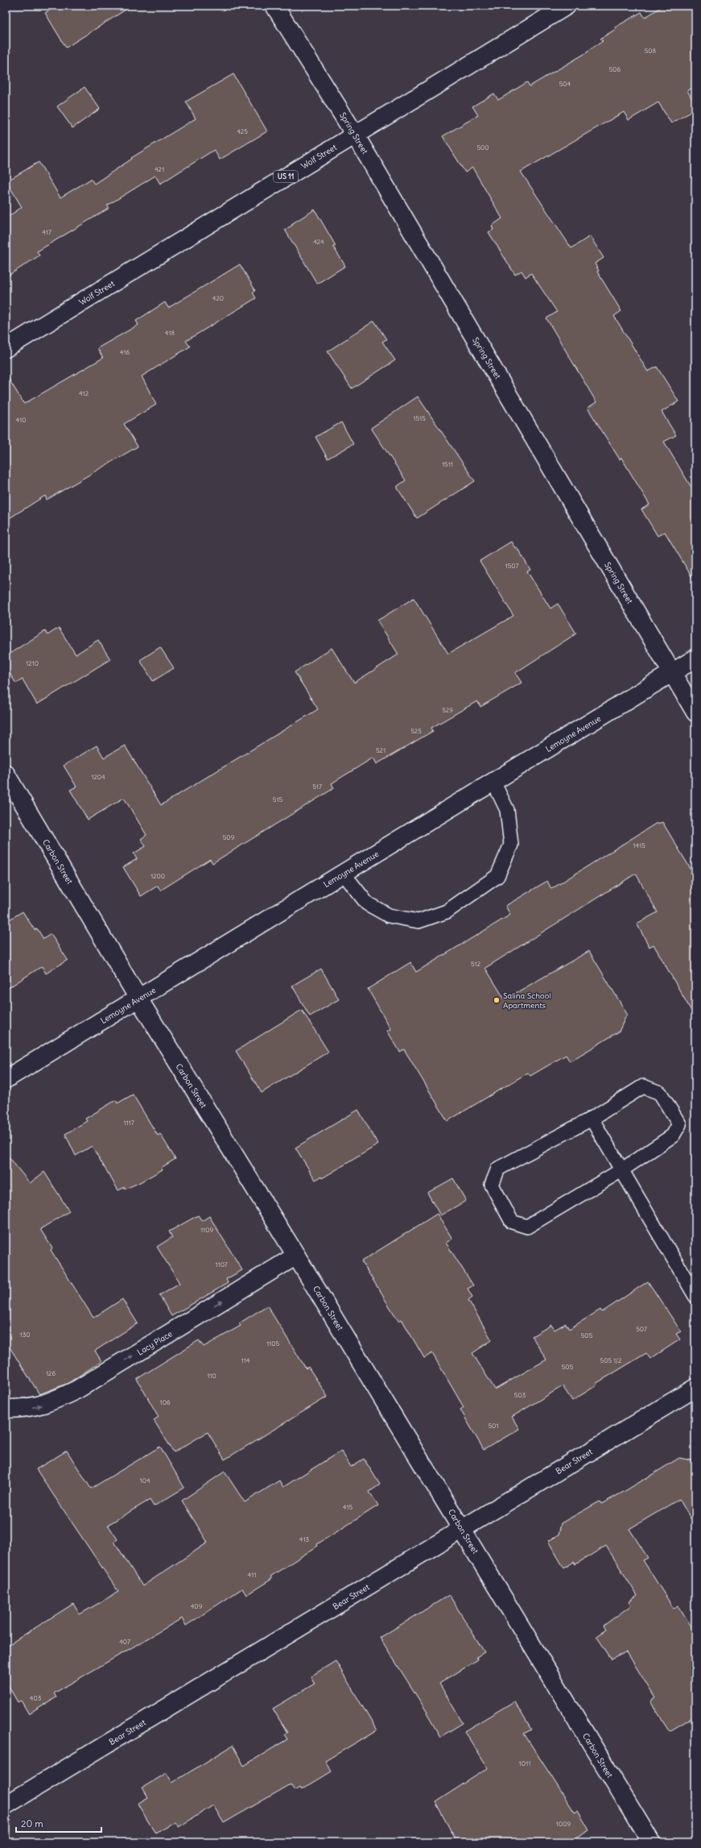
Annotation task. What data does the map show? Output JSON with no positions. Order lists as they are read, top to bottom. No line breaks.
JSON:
{"streets":{"street":["Spring Street","Wolf Street","US 11","Lemoyne Avenue","Carbon Street","Lacy Place","Bear Street"]},"crossings":[["Spring Street","Wolf Street"],["Spring Street","Lemoyne Avenue"],["Lemoyne Avenue","Carbon Street"],["Carbon Street","Lacy Place"],["Carbon Street","Bear Street"]],"one_way":["Lacy Place"],"places":["Salina School Apartments"],"house_numbers":["508","506","504","425","500","421","417","424","420","418","416","412","1515","410","1511","1507","1210","529","525","521","1204","517","515","509","1415","1200","512","1117","1109","1107","507","130","505","1105","114","505 1/2","505","126","110","503","106","501","104","415","413","411","409","407","403","1011","1009"],"scale_bar":"20 m"}
